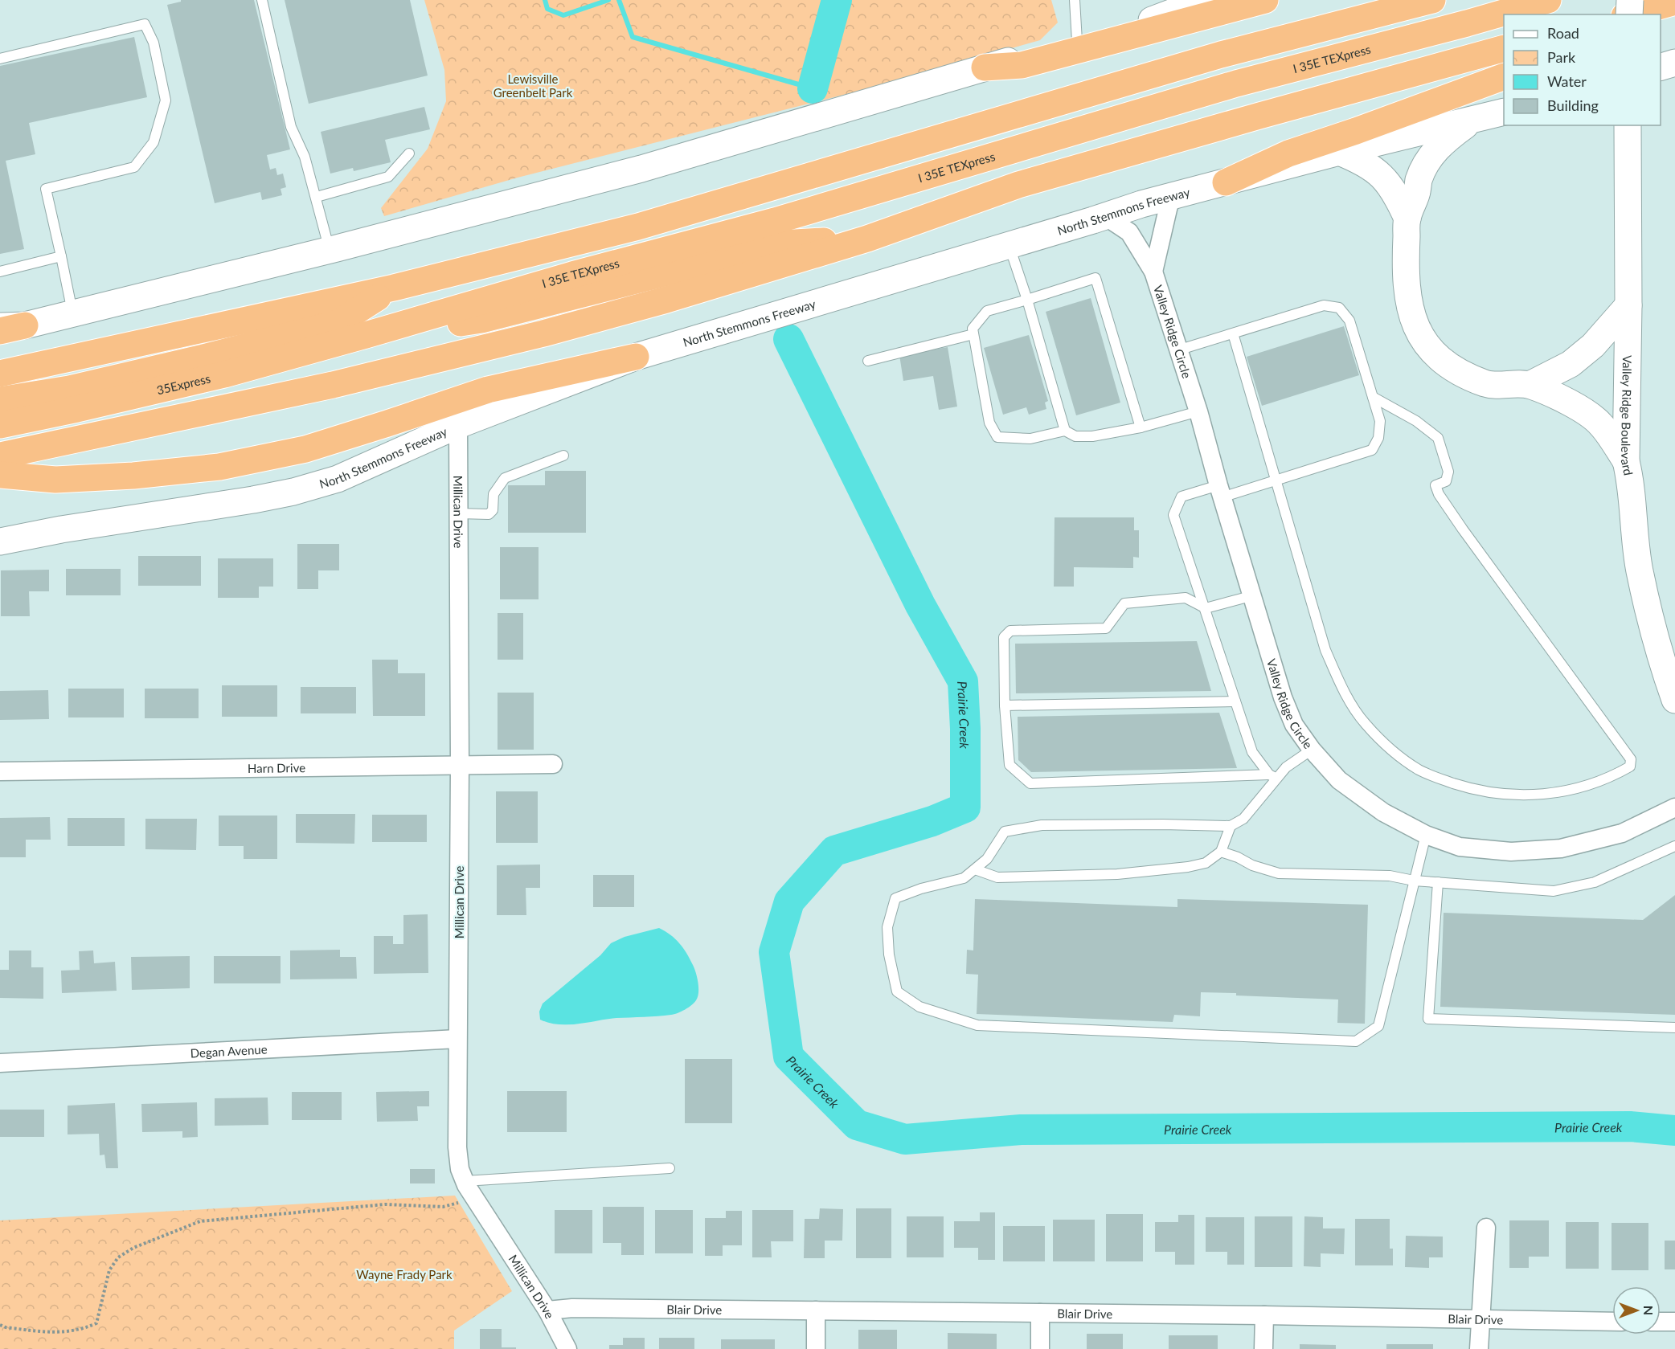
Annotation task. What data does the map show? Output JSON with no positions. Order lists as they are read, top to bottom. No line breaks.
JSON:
{"streets":{"highway":["I 35E TEXpress","35Express"],"main road":["North Stemmons Freeway","Valley Ridge Boulevard"],"street":["Valley Ridge Circle","Millican Drive","Harn Drive","Degan Avenue","Blair Drive"]},"crossings":[["I 35E TEXpress","35Express"],["North Stemmons Freeway","Valley Ridge Circle"],["North Stemmons Freeway","Millican Drive"],["Millican Drive","Harn Drive"],["Millican Drive","Degan Avenue"],["Millican Drive","Blair Drive"]],"water":["Prairie Creek"],"parks":["Lewisville Greenbelt Park","Wayne Frady Park"],"legend":["Road","Park","Water","Building"],"north":"right"}
